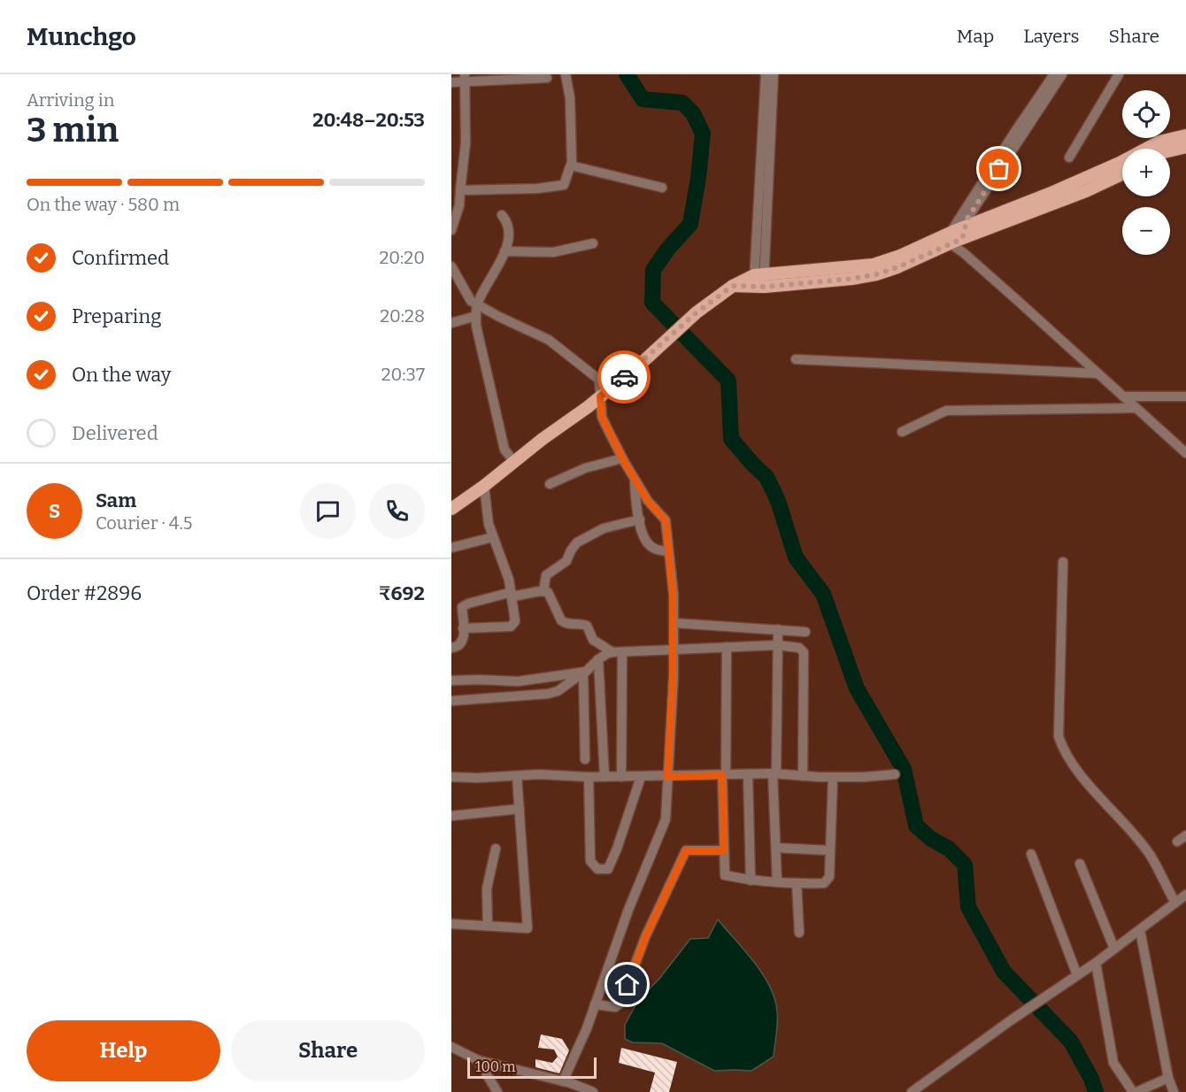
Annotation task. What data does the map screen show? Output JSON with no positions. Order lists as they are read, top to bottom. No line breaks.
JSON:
{"scale_bar":"100 m","page":{"header":"Munchgo","nav":["Map","Layers","Share"],"heading":["3 min","Arriving in","20:48–20:53"],"panel":["Sam","Courier · 4.5","Order #2896","₹692"],"map_buttons":["+","−"],"bar":"On the way · 580 m","list":[["Confirmed","20:20"],["Preparing","20:28"],["On the way","20:37"],"Delivered"],"round":"S","buttons":["Help","Share"],"scale":"100 m"}}
